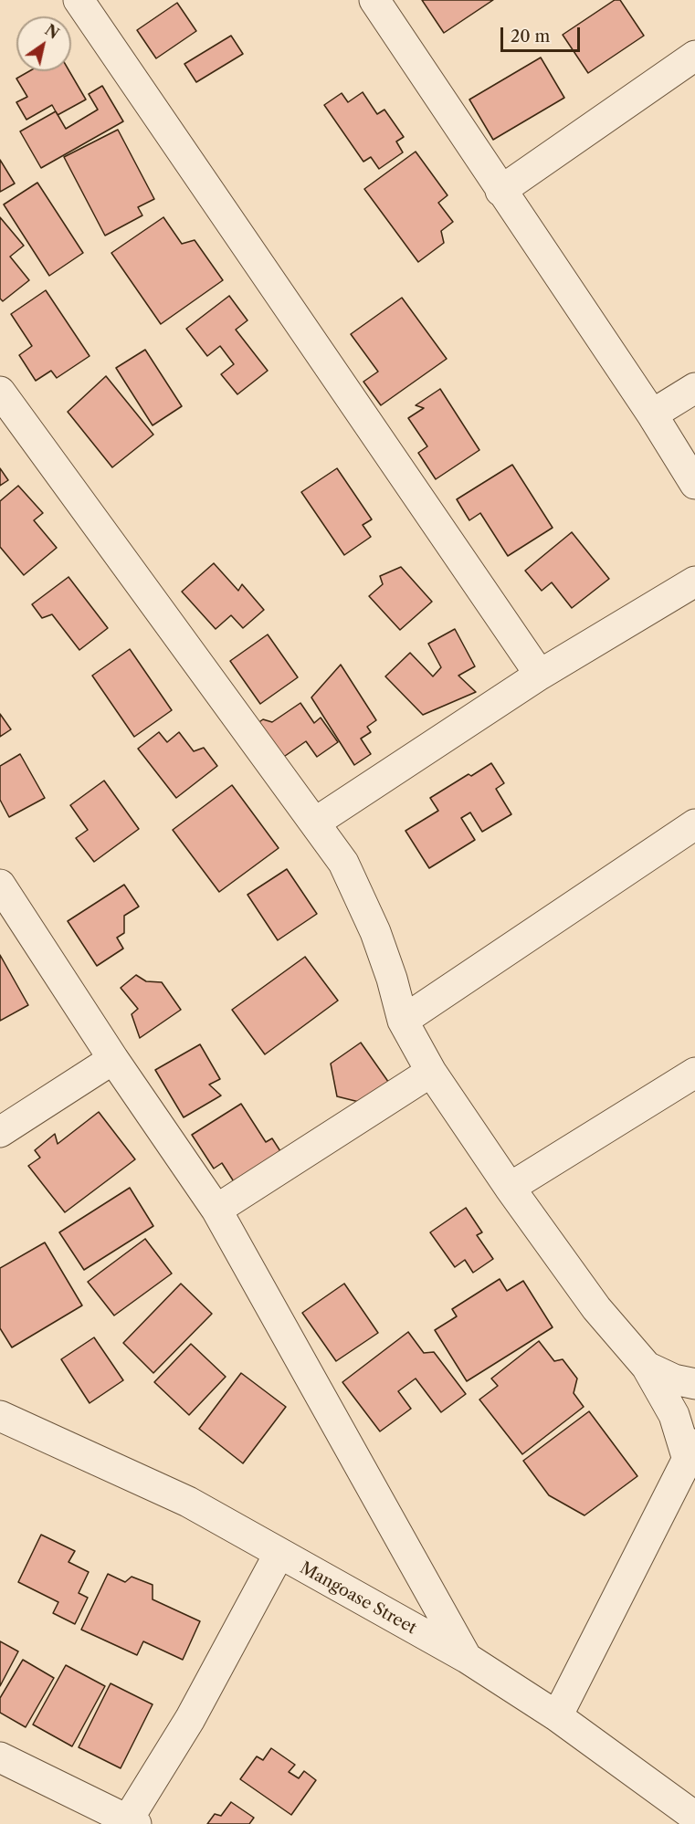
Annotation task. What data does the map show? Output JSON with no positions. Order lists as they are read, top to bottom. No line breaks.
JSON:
{"streets":{"street":["Mangoase Street"]},"scale_bar":"20 m","north":"top right"}
